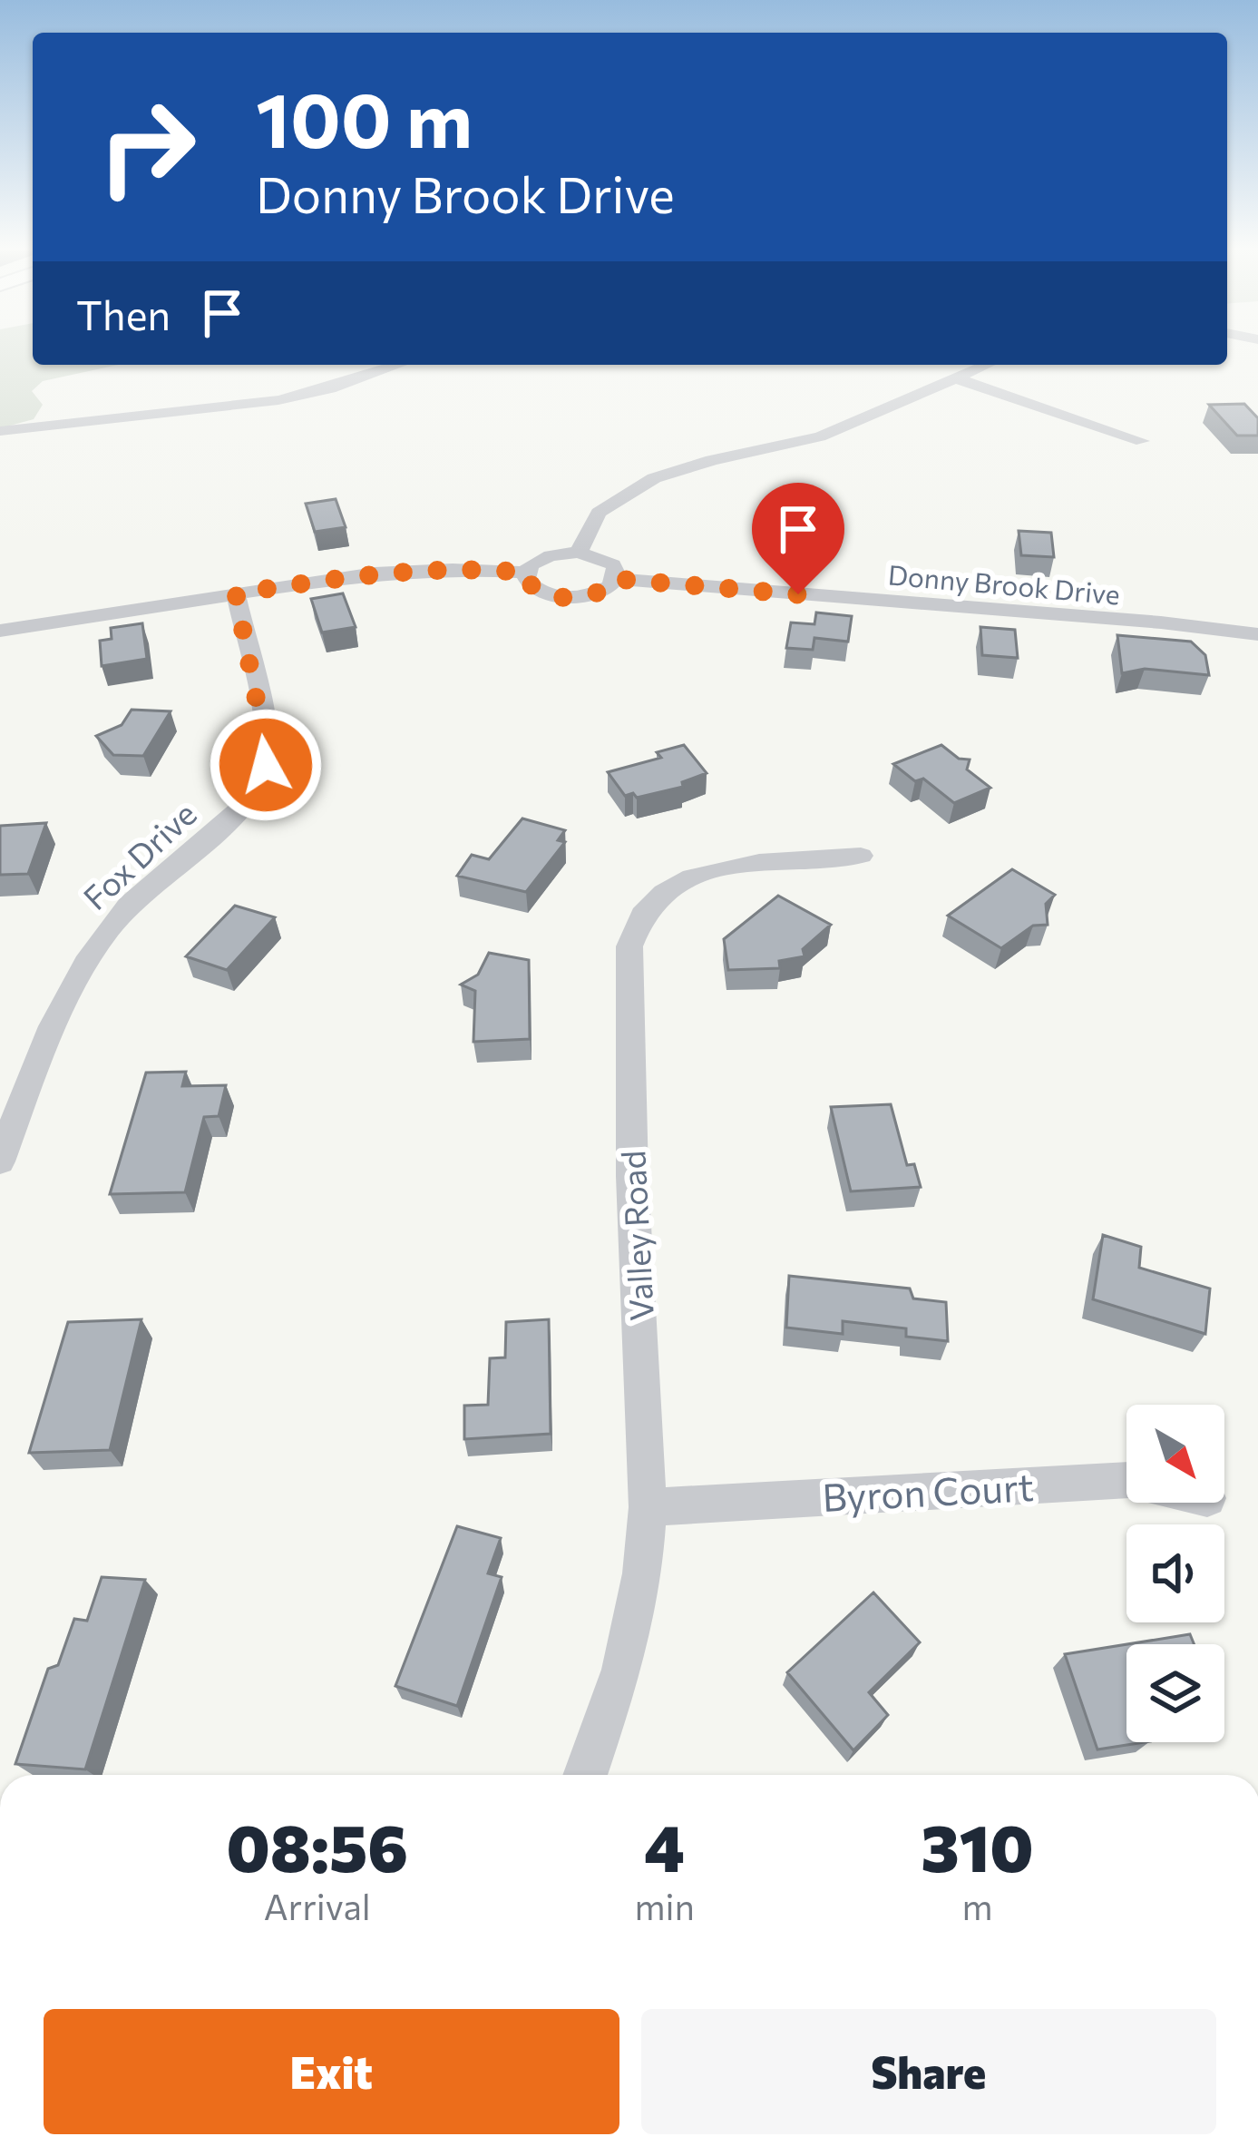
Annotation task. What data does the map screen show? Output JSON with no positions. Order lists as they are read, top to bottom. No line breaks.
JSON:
{"streets":{"street":["Donny Brook Drive","Fox Drive","Valley Road","Byron Court"]},"crossings":[["Donny Brook Drive","Fox Drive"],["Valley Road","Byron Court"]],"north":"bottom right","page":{"turn":["100 m","Donny Brook Drive"],"then":"Then","eta":["08:56","Arrival","4","min","310","m"],"buttons":["Exit","Share"]}}
